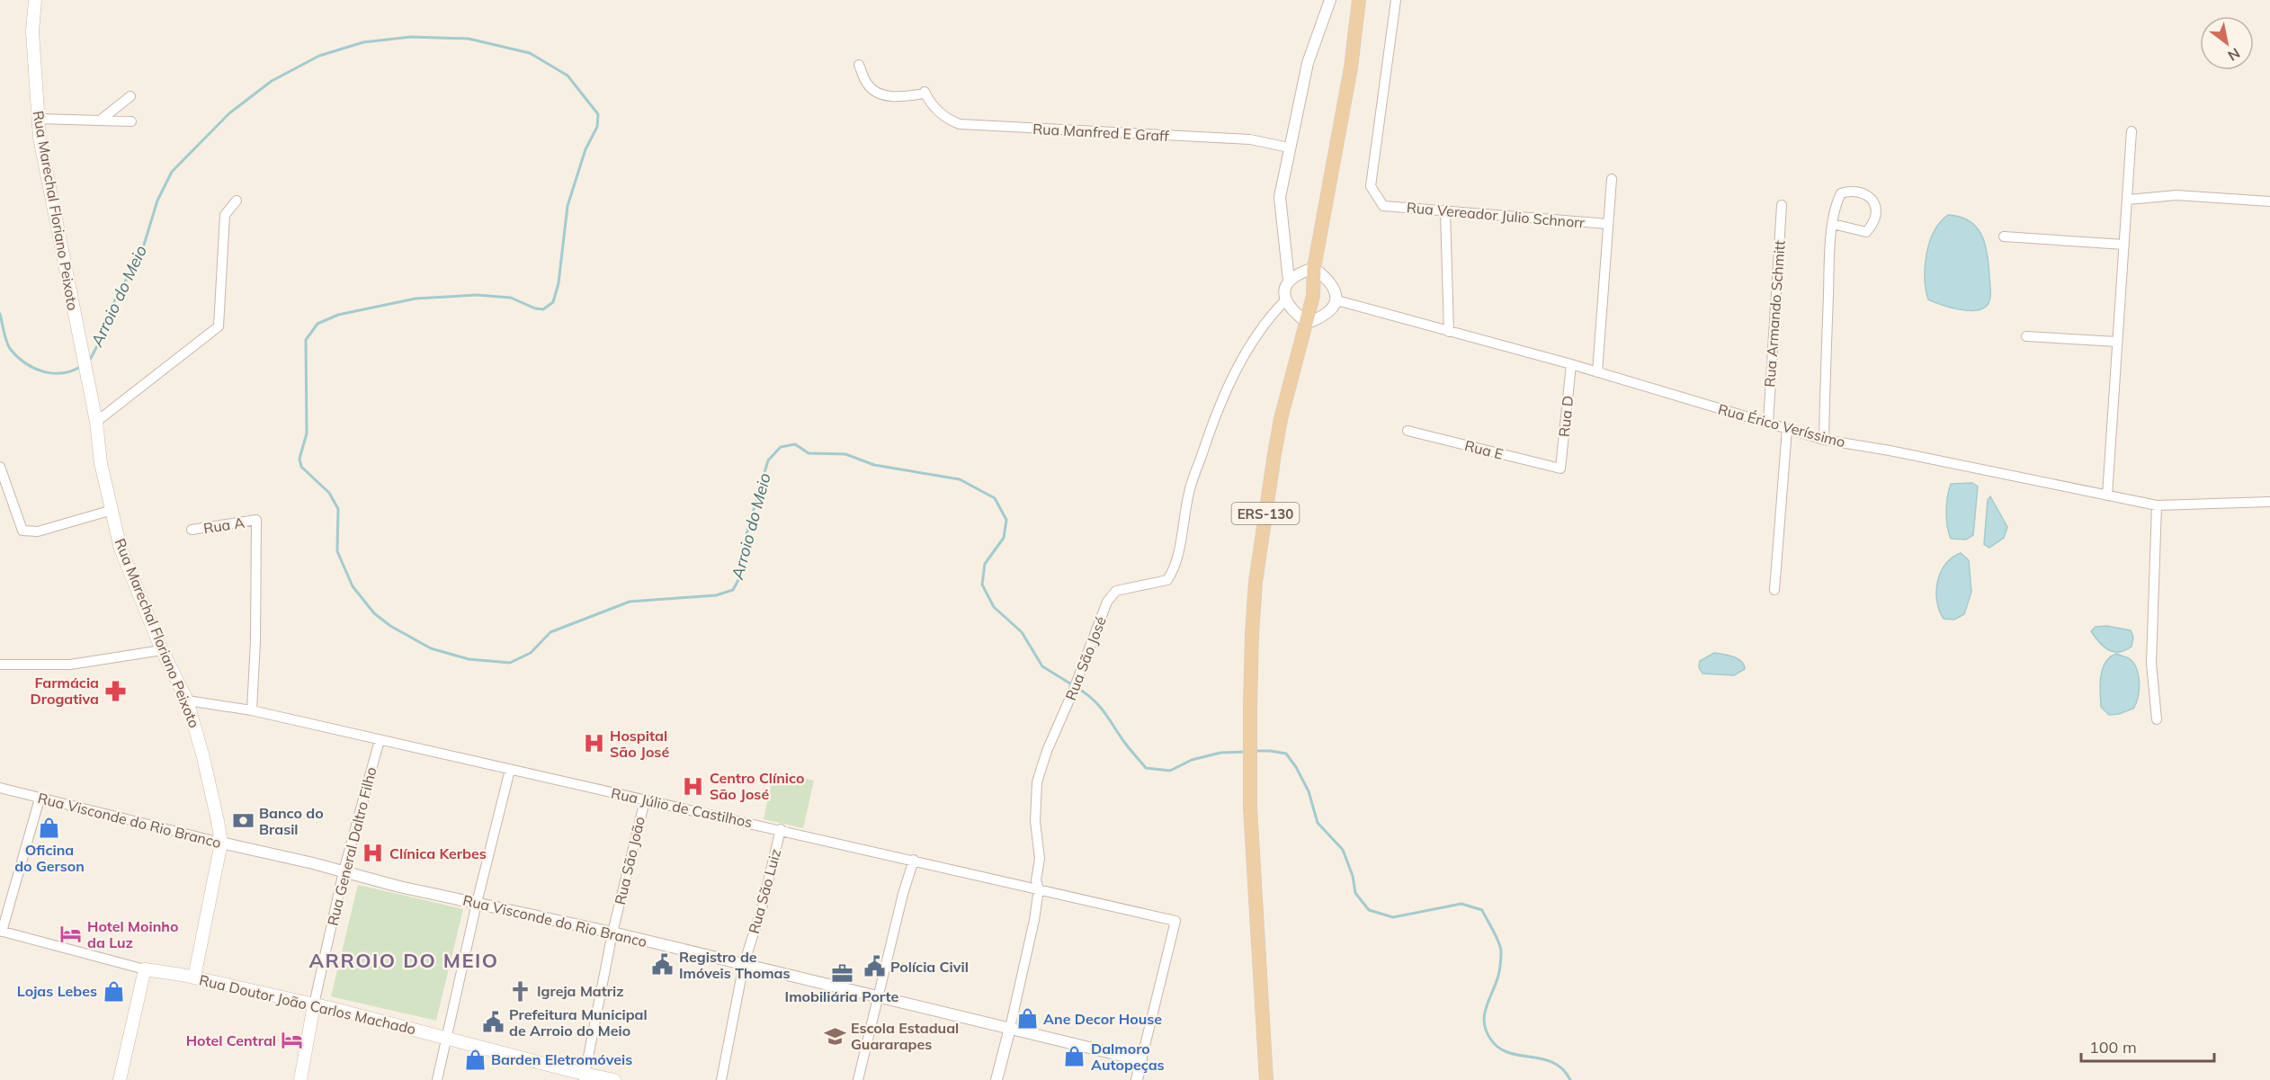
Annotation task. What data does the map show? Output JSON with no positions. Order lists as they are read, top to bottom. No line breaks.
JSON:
{"streets":{"main road":["Rua Marechal Floriano Peixoto","ERS-130","Rua General Daltro Filho","Rua Doutor João Carlos Machado"],"street":["Rua Manfred E Graff","Rua Vereador Julio Schnorr","Rua Armando Schmitt","Rua D","Rua Érico Veríssimo","Rua E","Rua A","Rua São José","Rua Júlio de Castilhos","Rua Visconde do Rio Branco","Rua São João","Rua São Luiz"]},"crossings":[["Rua Marechal Floriano Peixoto","Rua Júlio de Castilhos"],["Rua Marechal Floriano Peixoto","Rua Visconde do Rio Branco"],["Rua Marechal Floriano Peixoto","Rua Doutor João Carlos Machado"],["Rua Armando Schmitt","Rua Érico Veríssimo"],["Rua D","Rua Érico Veríssimo"],["Rua D","Rua E"],["Rua A","Rua Júlio de Castilhos"],["Rua São José","Rua Júlio de Castilhos"],["Rua São José","Rua Visconde do Rio Branco"],["Rua Júlio de Castilhos","Rua Visconde do Rio Branco"],["Rua Júlio de Castilhos","Rua General Daltro Filho"],["Rua Júlio de Castilhos","Rua São João"],["Rua Júlio de Castilhos","Rua São Luiz"],["Rua Visconde do Rio Branco","Rua General Daltro Filho"],["Rua Visconde do Rio Branco","Rua São João"],["Rua Visconde do Rio Branco","Rua São Luiz"],["Rua General Daltro Filho","Rua Doutor João Carlos Machado"],["Rua São João","Rua Doutor João Carlos Machado"]],"districts":["ARROIO DO MEIO"],"water":["Arroio do Meio"],"places":{"pharmacy":["Farmácia Drogativa"],"hospital":["Hospital São José","Centro Clínico São José","Clínica Kerbes"],"bank":["Banco do Brasil"],"shop":["Oficina do Gerson","Lojas Lebes","Ane Decor House","Dalmoro Autopeças","Barden Eletromóveis"],"hotel":["Hotel Moinho da Luz","Hotel Central"],"public building":["Registro de Imóveis Thomas","Polícia Civil","Prefeitura Municipal de Arroio do Meio"],"office":["Imobiliária Porte"],"church":["Igreja Matriz"],"school or university":["Escola Estadual Guararapes"]},"scale_bar":"100 m","north":"bottom right"}
